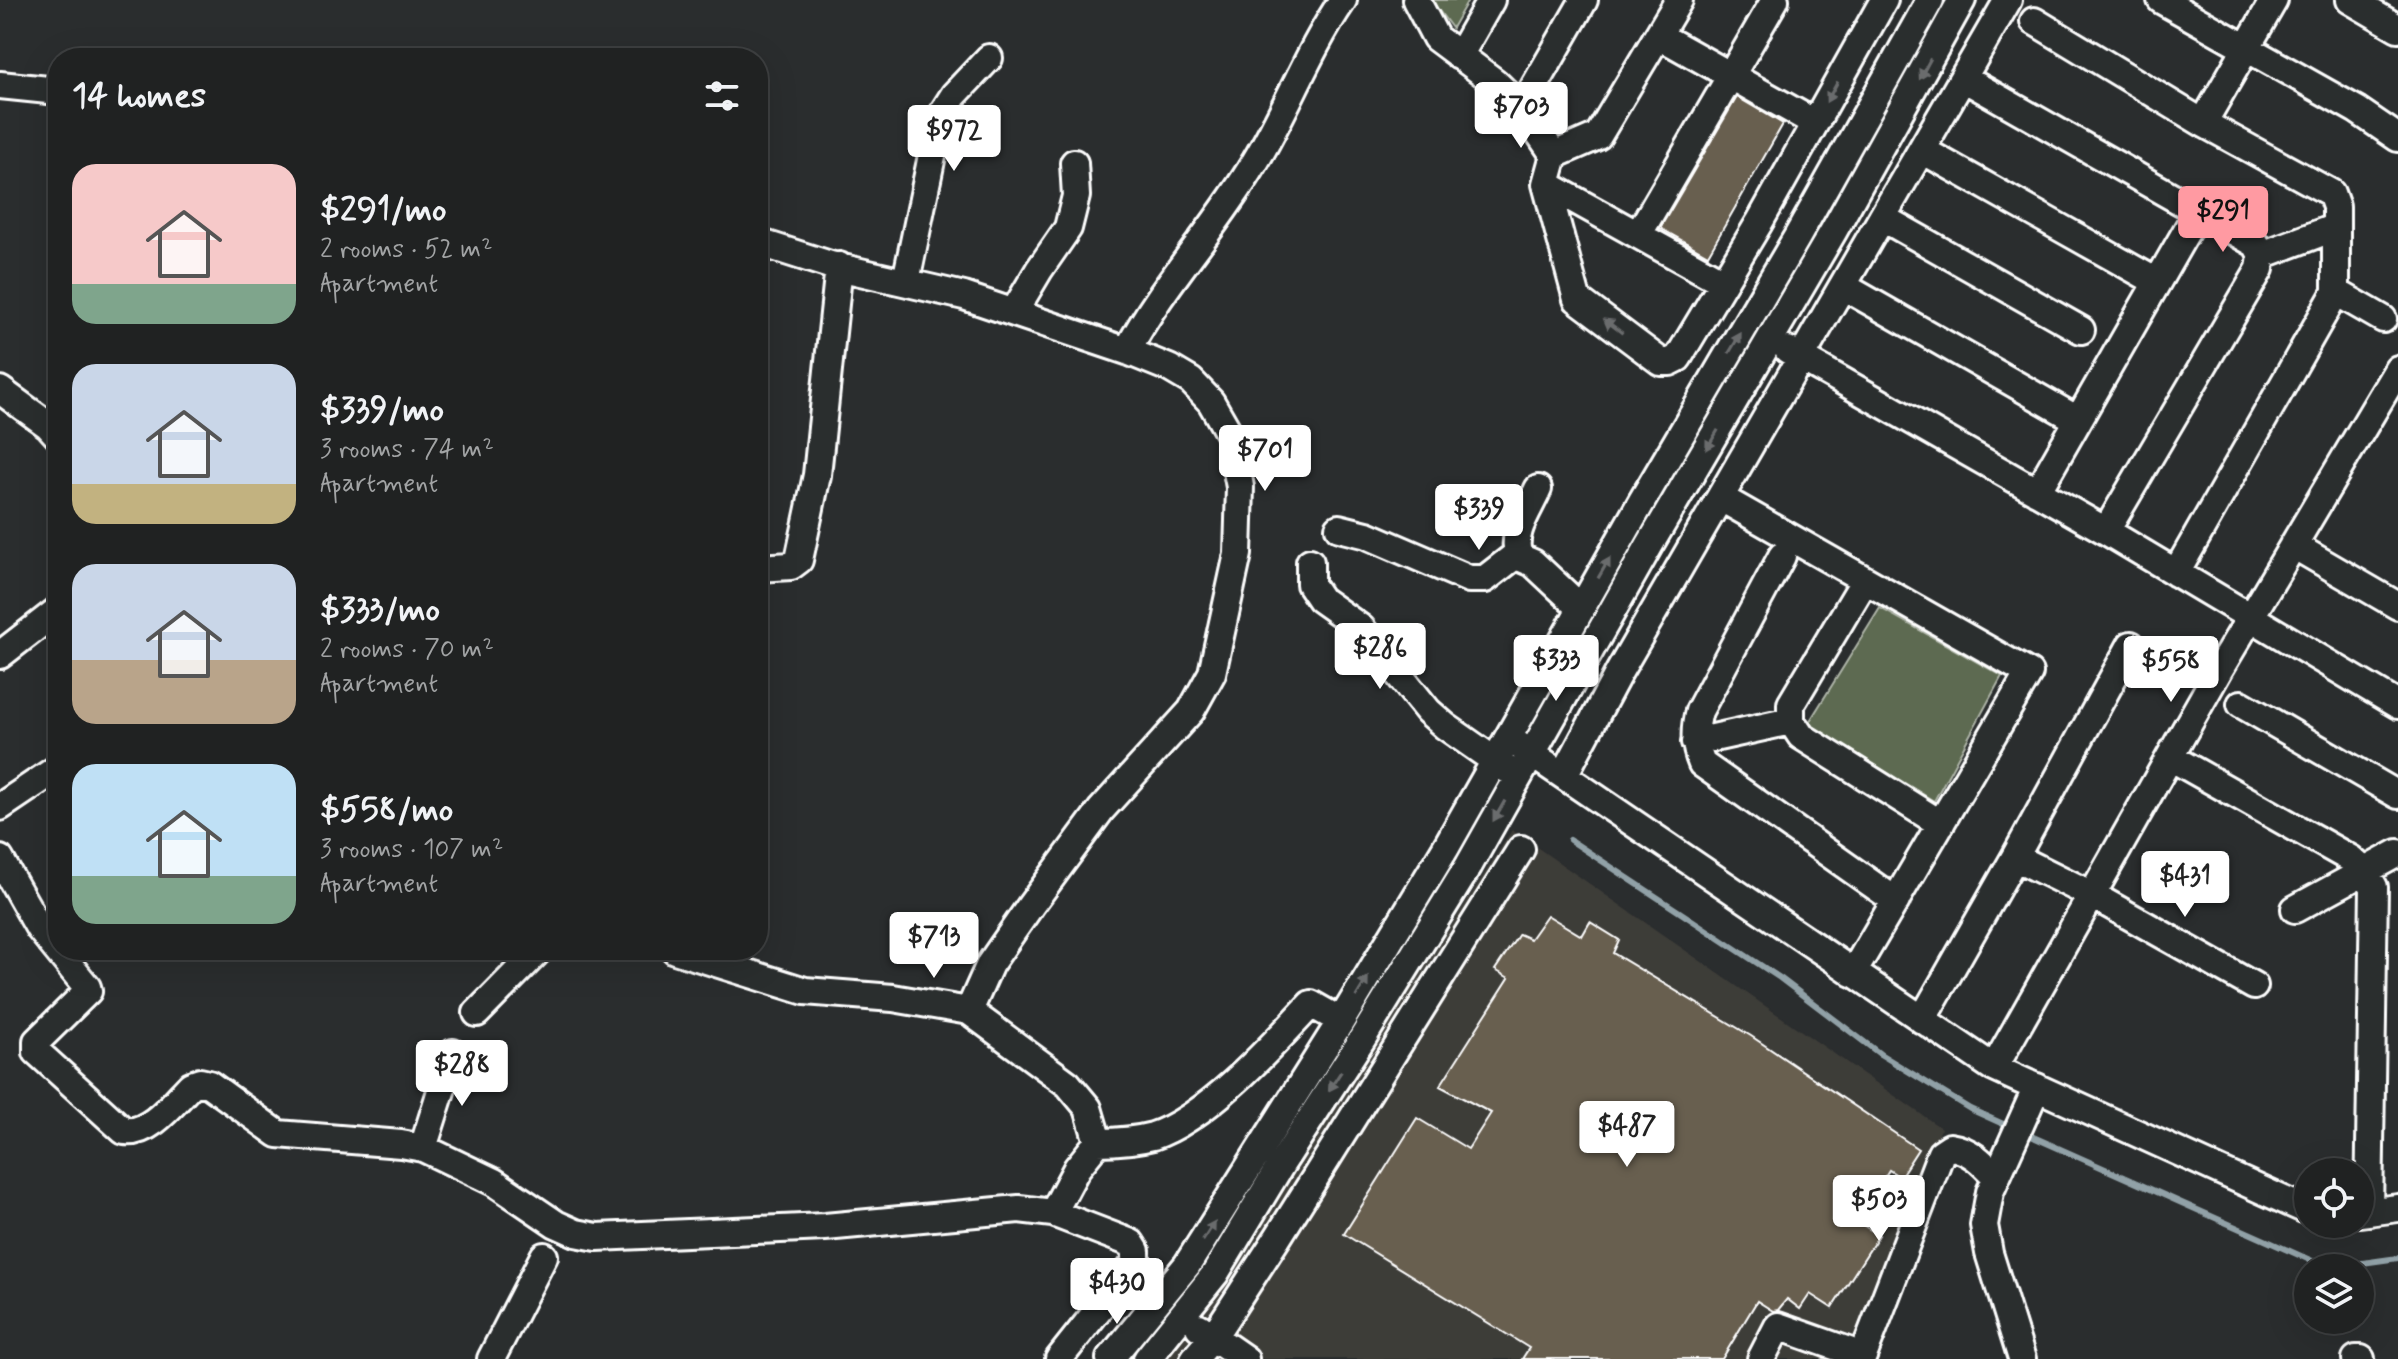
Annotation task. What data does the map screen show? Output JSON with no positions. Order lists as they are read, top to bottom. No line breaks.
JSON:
{"page":{"heading":"14 homes","price":["$703","$972","$291","$701","$339","$286","$333","$558","$431","$713","$288","$487","$503","$430"],"list":[{"name":"$291/mo","note":"2 rooms · 52 m² · Apartment"},{"name":"$339/mo","note":"3 rooms · 74 m² · Apartment"},{"name":"$333/mo","note":"2 rooms · 70 m² · Apartment"},{"name":"$558/mo","note":"3 rooms · 107 m² · Apartment"}]}}
